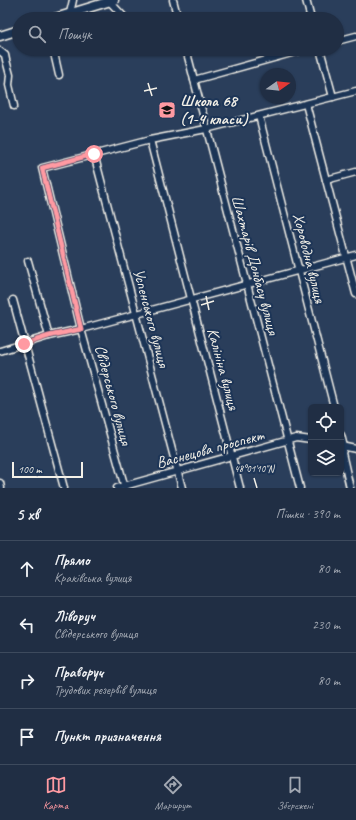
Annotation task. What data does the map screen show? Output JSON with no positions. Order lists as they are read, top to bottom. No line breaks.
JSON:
{"streets":{"street":["Хороводна вулиця","Шахтарів Донбасу вулиця","Успенського вулиця","Калініна вулиця","Свідерського вулиця","Васнецова проспект"]},"crossings":[["Шахтарів Донбасу вулиця","Васнецова проспект"],["Успенського вулиця","Свідерського вулиця"],["Успенського вулиця","Васнецова проспект"],["Калініна вулиця","Васнецова проспект"],["Свідерського вулиця","Васнецова проспект"]],"places":{"school or university":["Школа 68 (1-4 класи)"]},"scale_bar":"100 m","north":"right","page":{"search":"Пошук","scale":"100 m","heading":["5 хв","Пішки · 390 m"],"list":[["Прямо","Краківська вулиця","80 m"],["Ліворуч","Свідерського вулиця","230 m"],["Праворуч","Трудових резервів вулиця","80 m"],"Пункт призначення"],"nav":["Карта","Маршрут","Збережені"]},"coordinates":["48°01'10\"N"]}
